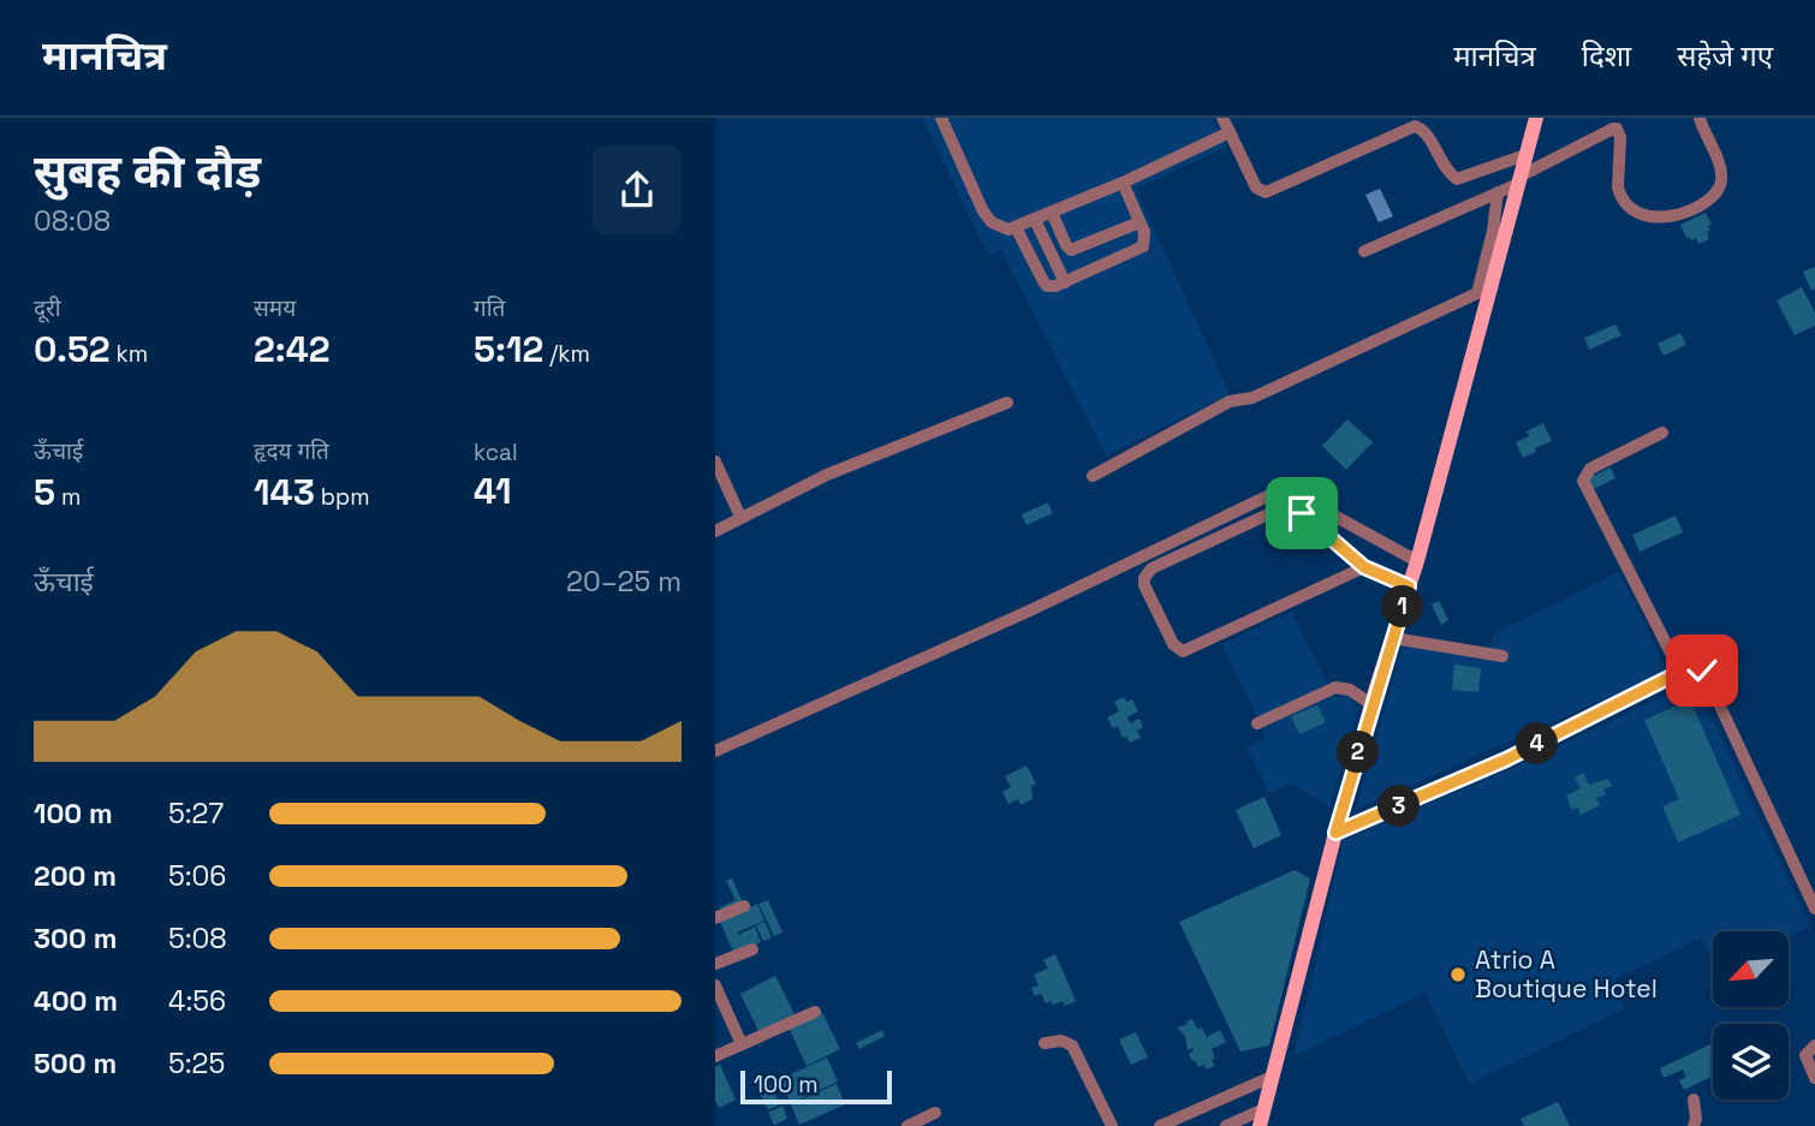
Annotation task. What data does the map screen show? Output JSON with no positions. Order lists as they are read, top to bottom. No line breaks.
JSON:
{"places":["Atrio A Boutique Hotel"],"scale_bar":"100 m","north":"bottom left","page":{"header":"मानचित्र","nav":["मानचित्र","दिशा","सहेजे गए"],"heading":["सुबह की दौड़","08:08"],"stats":[["दूरी","0.52 km"],["समय","2:42"],["गति","5:12 /km"],["ऊँचाई","5 m"],["हृदय गति","143 bpm"],["kcal","41"]],"chart":["ऊँचाई","20–25 m"],"pins":["1","4","2","3"],"list":[{"name":"100 m","note":"5:27"},{"name":"200 m","note":"5:06"},{"name":"300 m","note":"5:08"},{"name":"400 m","note":"4:56"},{"name":"500 m","note":"5:25"}],"scale":"100 m"}}
